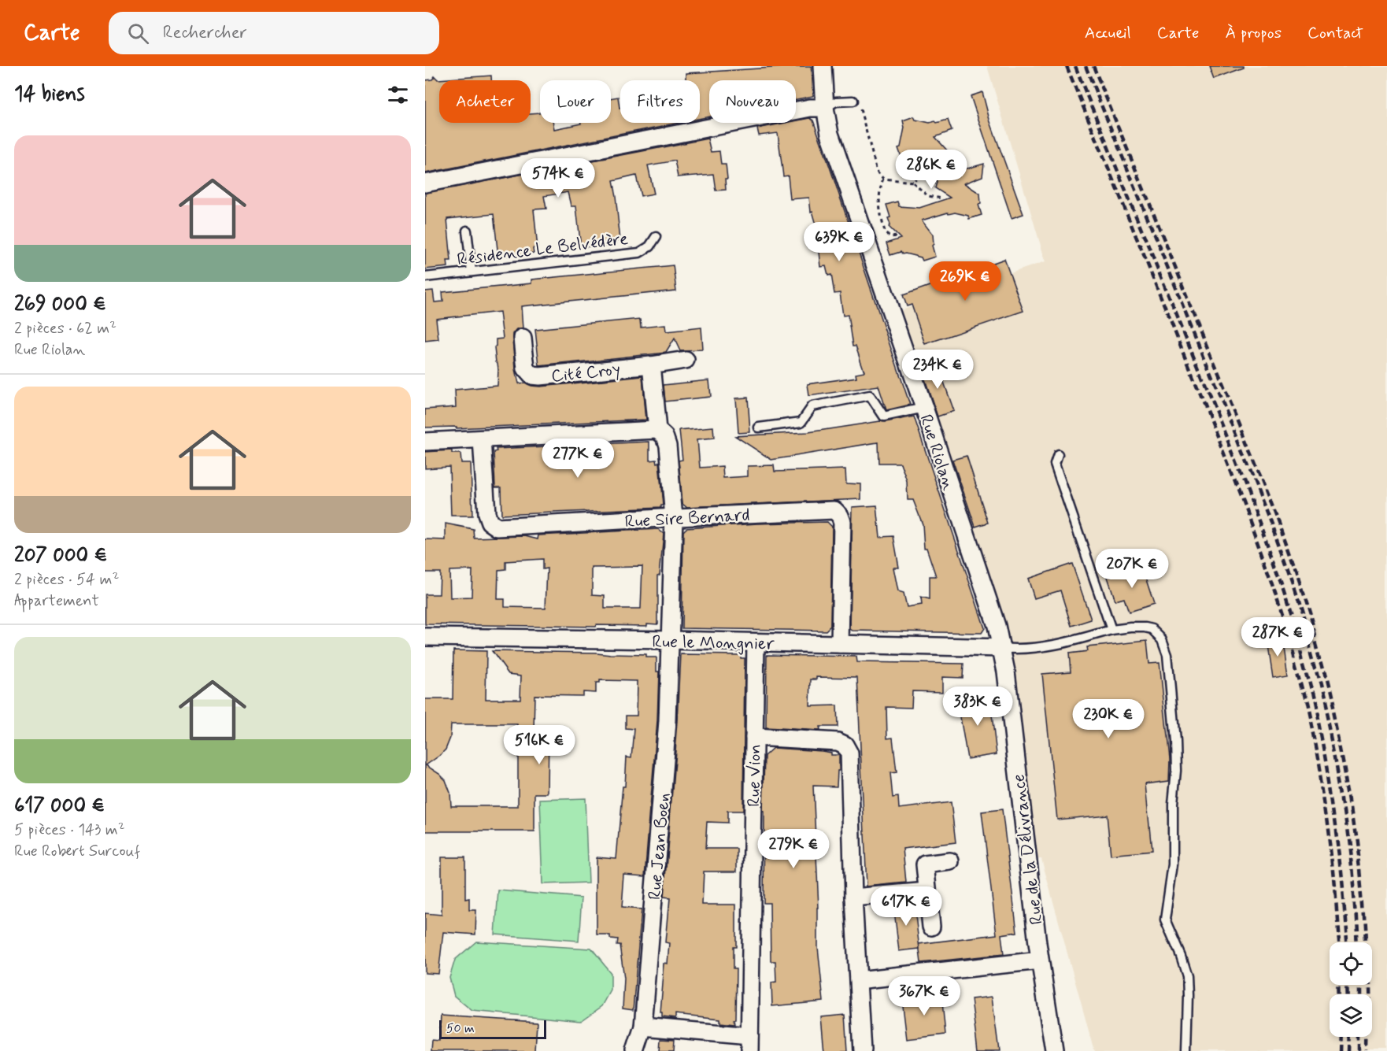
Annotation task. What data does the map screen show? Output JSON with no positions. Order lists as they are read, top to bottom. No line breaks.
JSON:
{"streets":{"street":["Cité Croy","Rue Riolan","Rue Sire Bernard","Rue le Mongnier","Rue Vion","Rue Jean Boen","Rue de la Délivrance"],"lane":["Résidence Le Belvédère"]},"crossings":[["Rue Riolan","Rue le Mongnier"],["Rue Riolan","Rue de la Délivrance"],["Rue Sire Bernard","Rue le Mongnier"],["Rue Sire Bernard","Rue Jean Boen"],["Rue le Mongnier","Rue Vion"],["Rue le Mongnier","Rue Jean Boen"],["Rue le Mongnier","Rue de la Délivrance"]],"scale_bar":"50 m","page":{"header":"Carte","search":"Rechercher","nav":["Accueil","Carte","À propos","Contact"],"heading":"14 biens","chip":["Acheter","Louer","Filtres","Nouveau"],"list":[{"name":"269 000 €","note":"2 pièces · 62 m² · Rue Riolan"},{"name":"207 000 €","note":"2 pièces · 54 m² · Appartement"},{"name":"617 000 €","note":"5 pièces · 143 m² · Rue Robert Surcouf"}],"price":["286K €","574K €","639K €","269K €","234K €","277K €","207K €","287K €","383K €","230K €","516K €","279K €","617K €","367K €"],"scale":"50 m"}}
